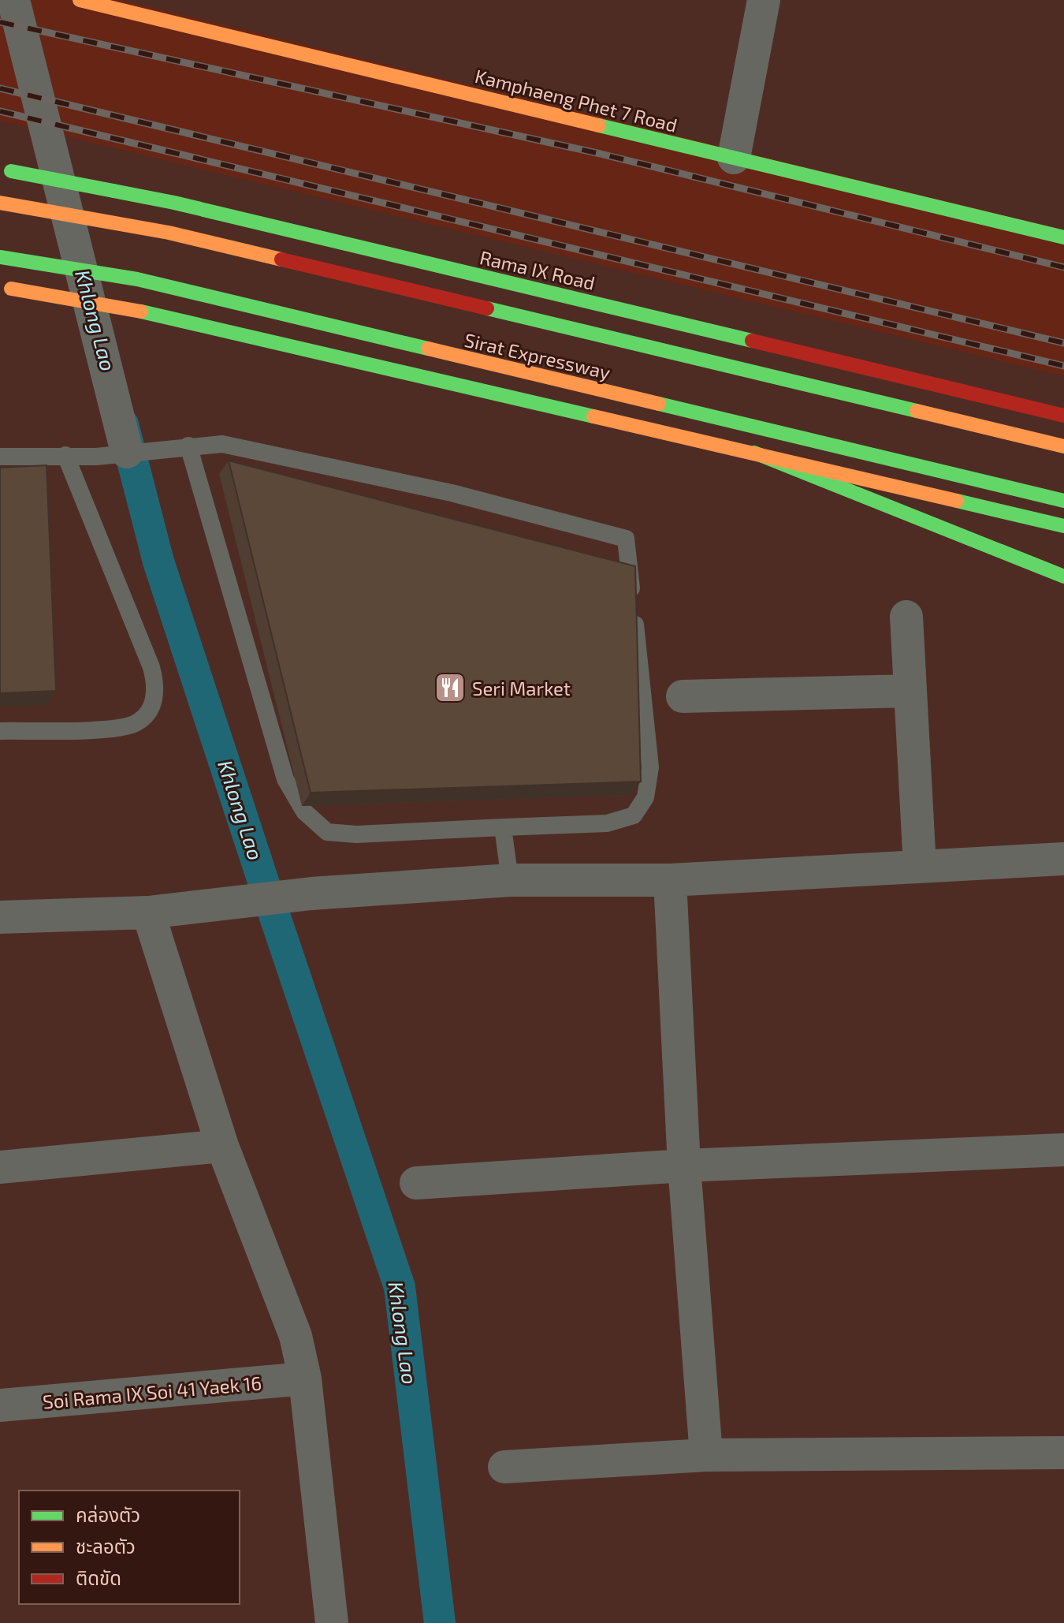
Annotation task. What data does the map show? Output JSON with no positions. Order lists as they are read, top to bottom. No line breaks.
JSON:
{"streets":{"main road":["Kamphaeng Phet 7 Road","Rama IX Road","Sirat Expressway"],"street":["Soi Rama IX Soi 41 Yaek 16"]},"water":["Khlong Lao"],"places":{"restaurant":["Seri Market"]},"legend":["คล่องตัว","ชะลอตัว","ติดขัด"]}
